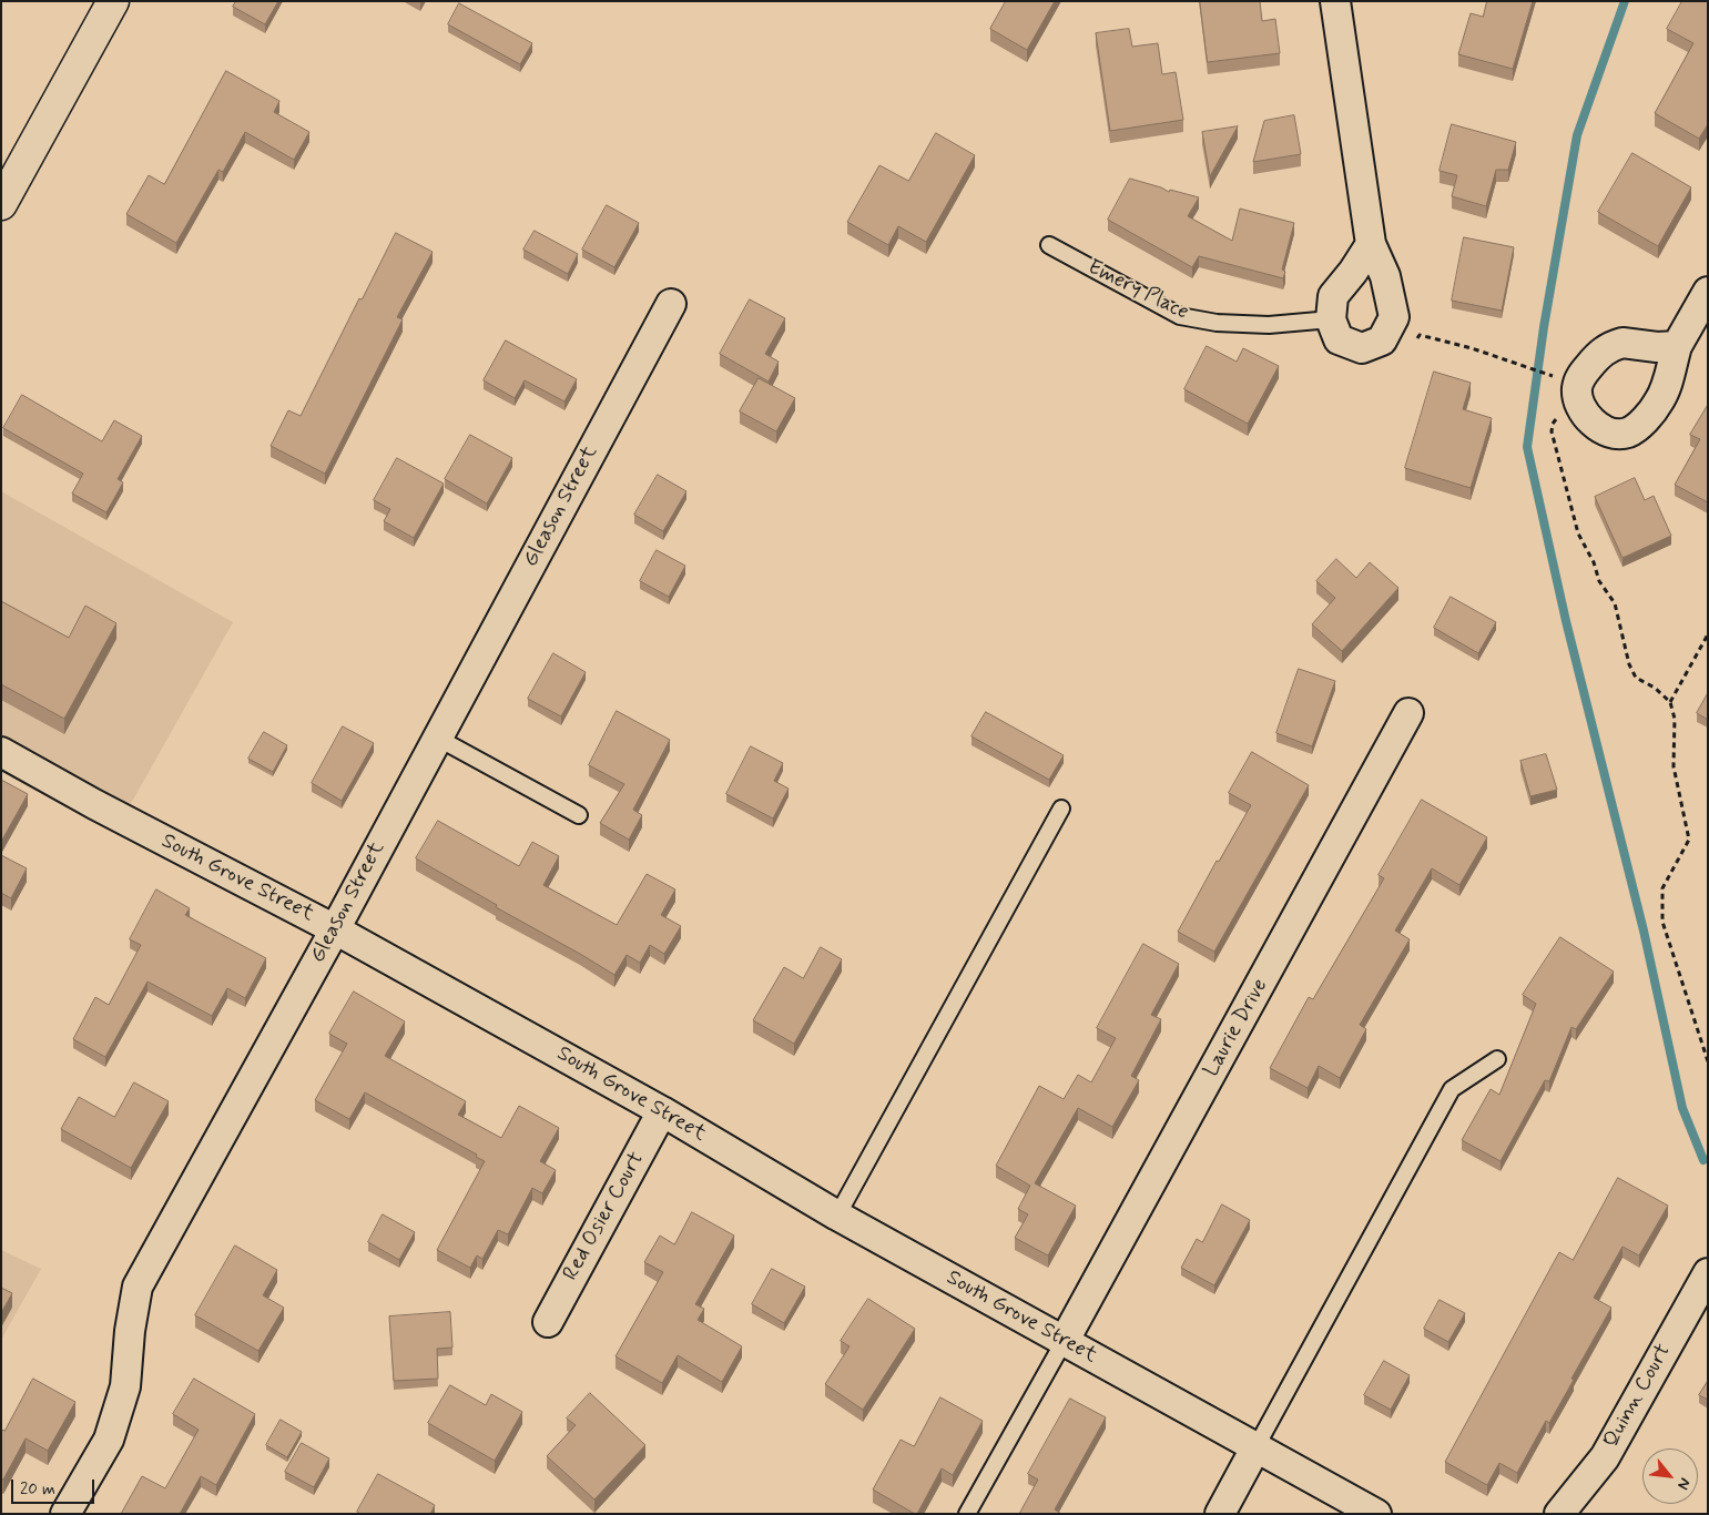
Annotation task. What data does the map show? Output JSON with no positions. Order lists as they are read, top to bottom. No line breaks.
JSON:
{"streets":{"street":["Gleason Street","South Grove Street","Laurie Drive","Red Osier Court","Quinn Court"],"lane":["Emery Place"]},"crossings":[["Gleason Street","South Grove Street"],["South Grove Street","Laurie Drive"],["South Grove Street","Red Osier Court"]],"scale_bar":"20 m","north":"bottom right"}
